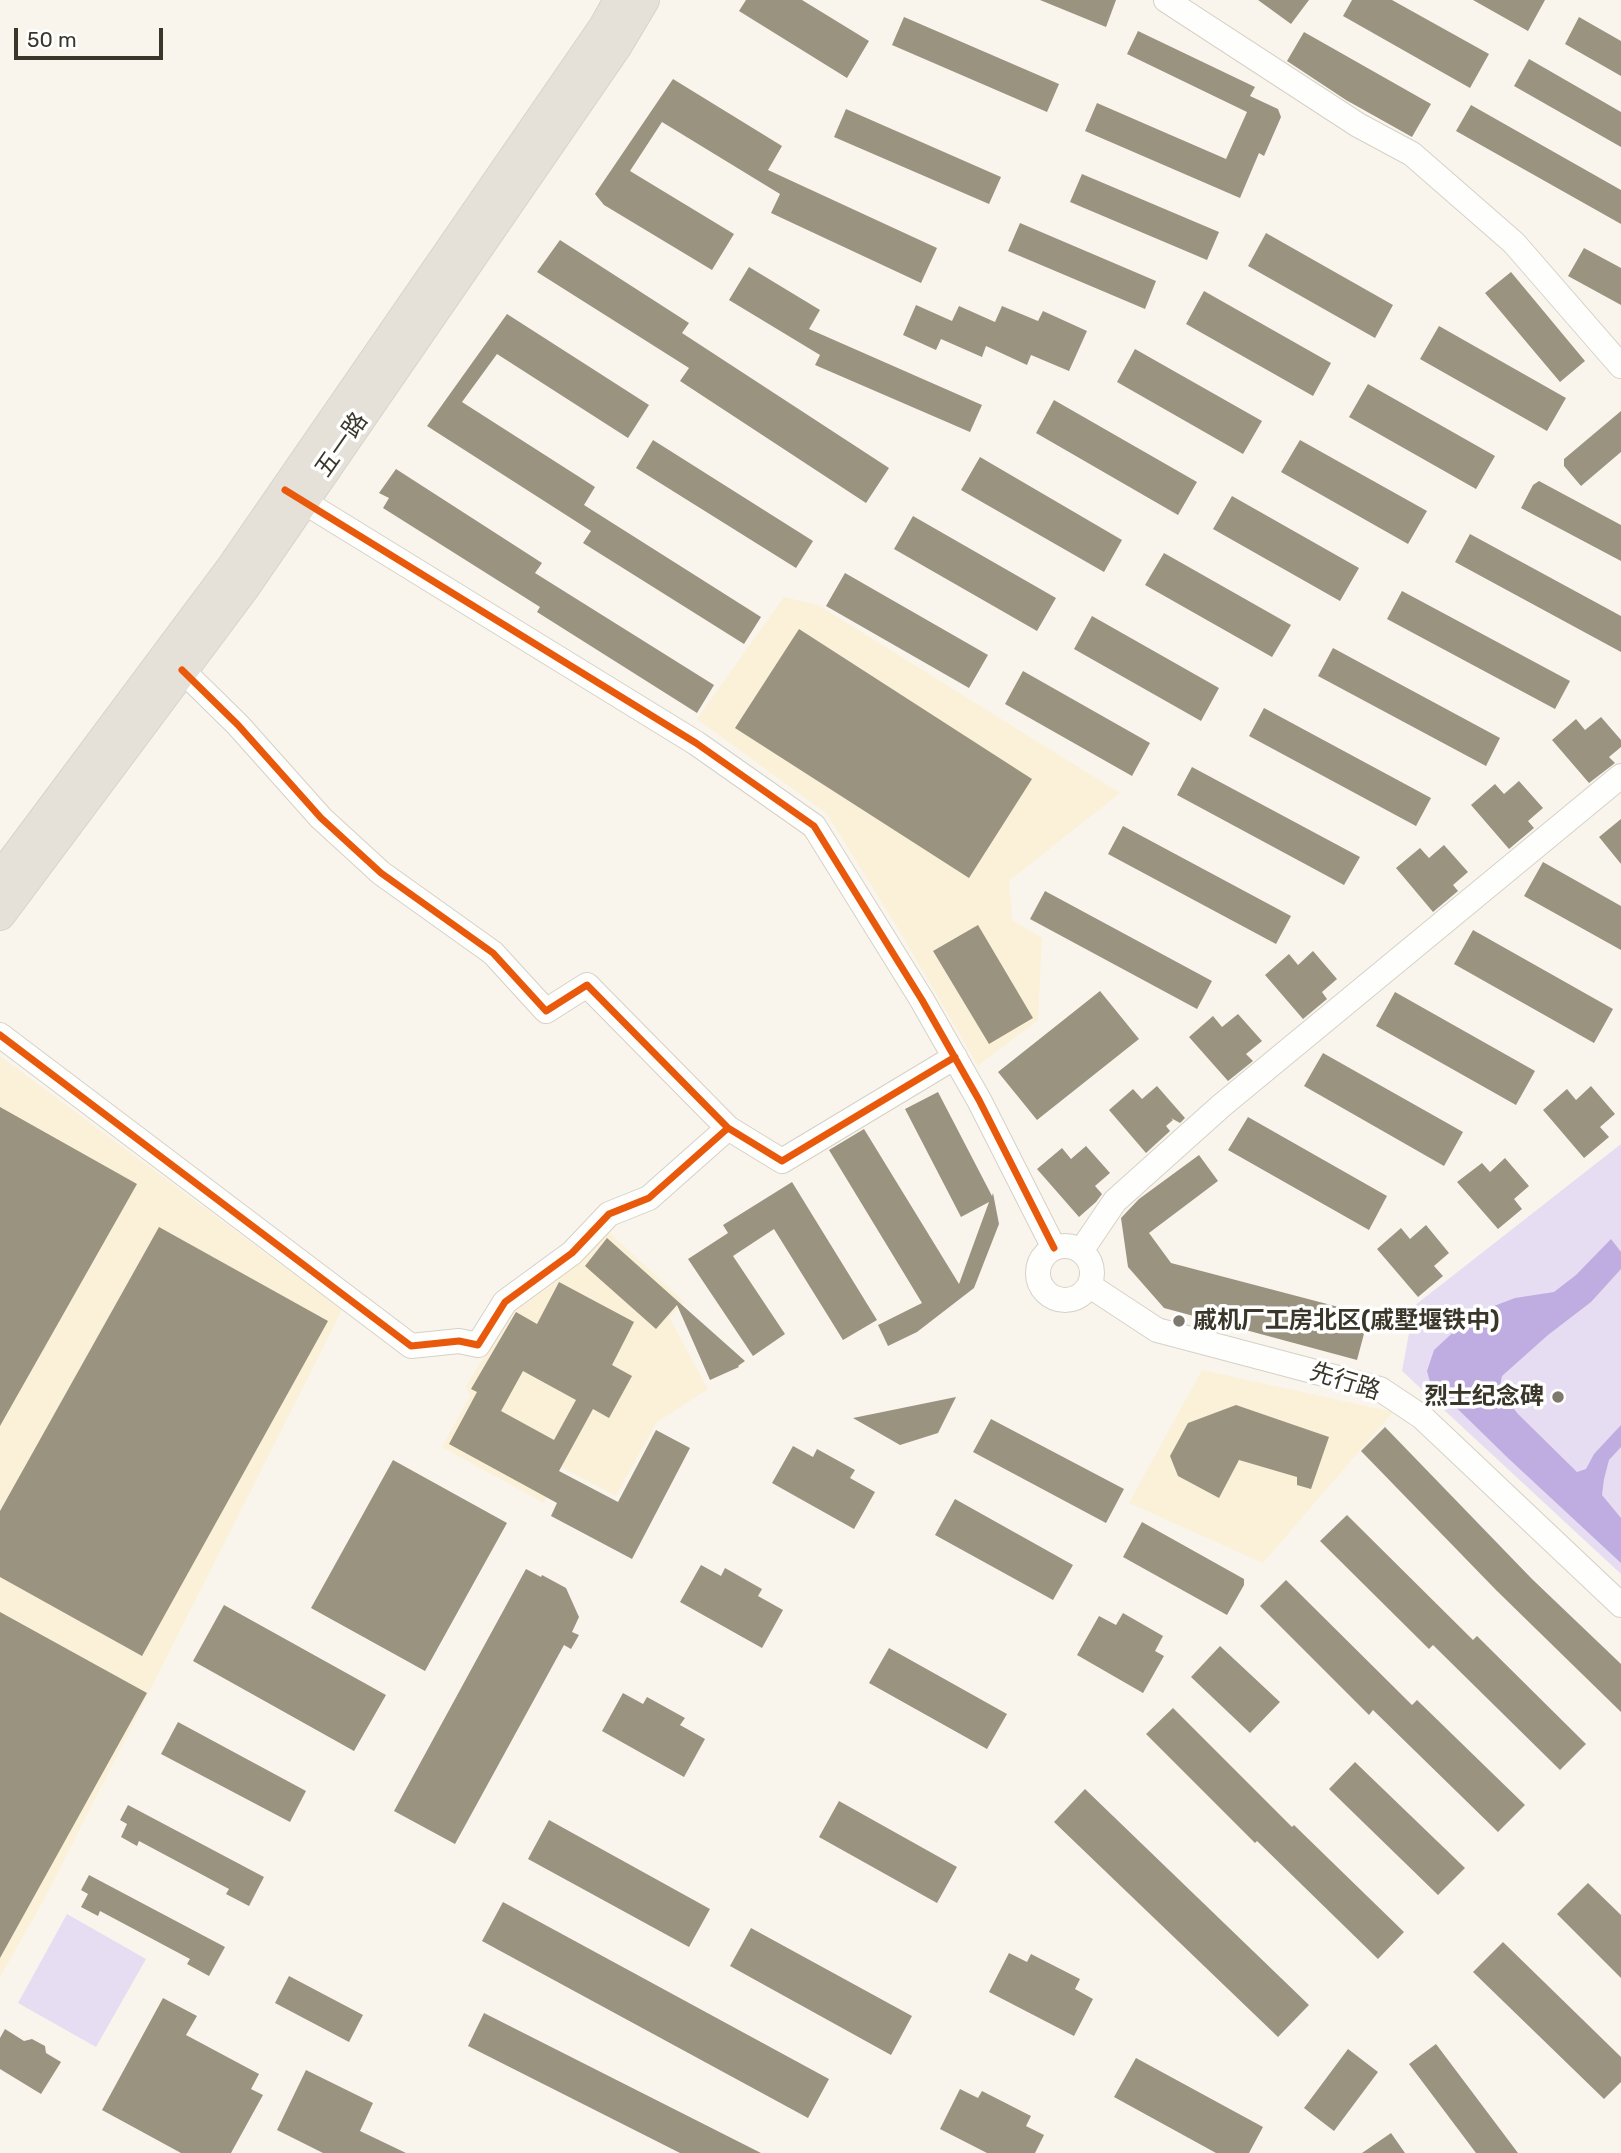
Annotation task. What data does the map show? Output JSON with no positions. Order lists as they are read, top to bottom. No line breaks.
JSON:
{"streets":{"main road":["五一路"],"street":["先行路"]},"places":["戚机厂工房北区(戚墅堰铁中)","烈士纪念碑"],"scale_bar":"50 m"}
